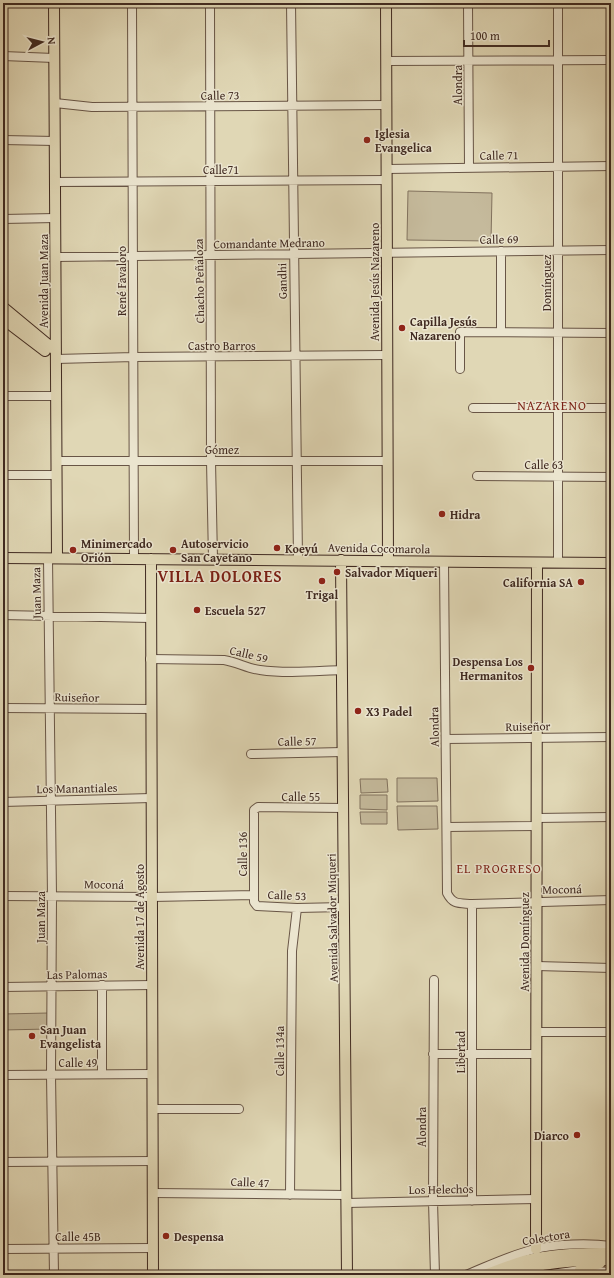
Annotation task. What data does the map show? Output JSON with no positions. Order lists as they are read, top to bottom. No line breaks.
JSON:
{"streets":{"main road":["Avenida Juan Maza","Avenida Jesús Nazareno","Avenida Cocomarola","Avenida 17 de Agosto","Avenida Salvador Miqueri","Avenida Domínguez"],"street":["Alondra","Calle 73","Calle 71","Calle71","Calle 69","Comandante Medrano","René Favaloro","Chacho Peñaloza","Gandhi","Domínguez","Castro Barros","Gómez","Calle 63","Juan Maza","Calle 59","Ruiseñor","Calle 57","Los Manantiales","Calle 55","Calle 136","Moconá","Calle 53","Las Palomas","Calle 134a","Libertad","Calle 49","Calle 47","Los Helechos","Calle 45B","Colectora"]},"crossings":[["Alondra","Calle 71"],["Alondra","Avenida Cocomarola"],["Alondra","Ruiseñor"],["Alondra","Moconá"],["Alondra","Los Helechos"],["Calle 73","Avenida Juan Maza"],["Calle 73","René Favaloro"],["Calle 73","Chacho Peñaloza"],["Calle 73","Gandhi"],["Calle 73","Avenida Jesús Nazareno"],["Calle 71","Avenida Jesús Nazareno"],["Calle 71","Domínguez"],["Calle71","Avenida Juan Maza"],["Calle71","René Favaloro"],["Calle71","Chacho Peñaloza"],["Calle71","Gandhi"],["Calle71","Avenida Jesús Nazareno"],["Calle 69","Comandante Medrano"],["Calle 69","Avenida Jesús Nazareno"],["Calle 69","Domínguez"],["Comandante Medrano","Avenida Juan Maza"],["Comandante Medrano","René Favaloro"],["Comandante Medrano","Chacho Peñaloza"],["Comandante Medrano","Gandhi"],["Comandante Medrano","Avenida Jesús Nazareno"],["Avenida Juan Maza","Castro Barros"],["Avenida Juan Maza","Gómez"],["Avenida Juan Maza","Avenida Cocomarola"],["Avenida Juan Maza","Juan Maza"],["René Favaloro","Castro Barros"],["René Favaloro","Gómez"],["René Favaloro","Avenida Cocomarola"],["Chacho Peñaloza","Castro Barros"],["Chacho Peñaloza","Gómez"],["Chacho Peñaloza","Avenida Cocomarola"],["Gandhi","Castro Barros"],["Gandhi","Gómez"],["Gandhi","Avenida Cocomarola"],["Avenida Jesús Nazareno","Castro Barros"],["Avenida Jesús Nazareno","Gómez"],["Avenida Jesús Nazareno","Avenida Cocomarola"],["Domínguez","Calle 63"],["Domínguez","Avenida Cocomarola"],["Avenida Cocomarola","Juan Maza"],["Avenida Cocomarola","Avenida 17 de Agosto"],["Avenida Cocomarola","Avenida Salvador Miqueri"],["Avenida Cocomarola","Avenida Domínguez"],["Juan Maza","Ruiseñor"],["Juan Maza","Los Manantiales"],["Juan Maza","Moconá"],["Juan Maza","Las Palomas"],["Juan Maza","Calle 49"],["Juan Maza","Calle 45B"],["Calle 59","Avenida 17 de Agosto"],["Calle 59","Avenida Salvador Miqueri"],["Ruiseñor","Avenida 17 de Agosto"],["Ruiseñor","Avenida Domínguez"],["Calle 57","Avenida Salvador Miqueri"],["Los Manantiales","Avenida 17 de Agosto"],["Calle 55","Calle 136"],["Calle 55","Avenida Salvador Miqueri"],["Calle 136","Moconá"],["Calle 136","Calle 53"],["Moconá","Calle 53"],["Moconá","Avenida 17 de Agosto"],["Moconá","Avenida Domínguez"],["Moconá","Libertad"],["Calle 53","Avenida Salvador Miqueri"],["Calle 53","Calle 134a"],["Avenida 17 de Agosto","Las Palomas"],["Avenida 17 de Agosto","Calle 49"],["Avenida 17 de Agosto","Calle 47"],["Avenida 17 de Agosto","Calle 45B"],["Avenida Salvador Miqueri","Calle 47"],["Avenida Salvador Miqueri","Los Helechos"],["Avenida Domínguez","Los Helechos"],["Avenida Domínguez","Colectora"],["Calle 134a","Calle 47"],["Libertad","Los Helechos"],["Calle 47","Los Helechos"]],"districts":["NAZARENO","VILLA DOLORES","EL PROGRESO"],"places":["Iglesia Evangelica","Capilla Jesús Nazareno","Hidra","Koeyú","Minimercado Orión","Autoservicio San Cayetano","Salvador Miqueri","Trigal","California SA","Escuela 527","Despensa Los Hermanitos","X3 Padel","San Juan Evangelista","Diarco","Despensa"],"scale_bar":"100 m","north":"right"}
